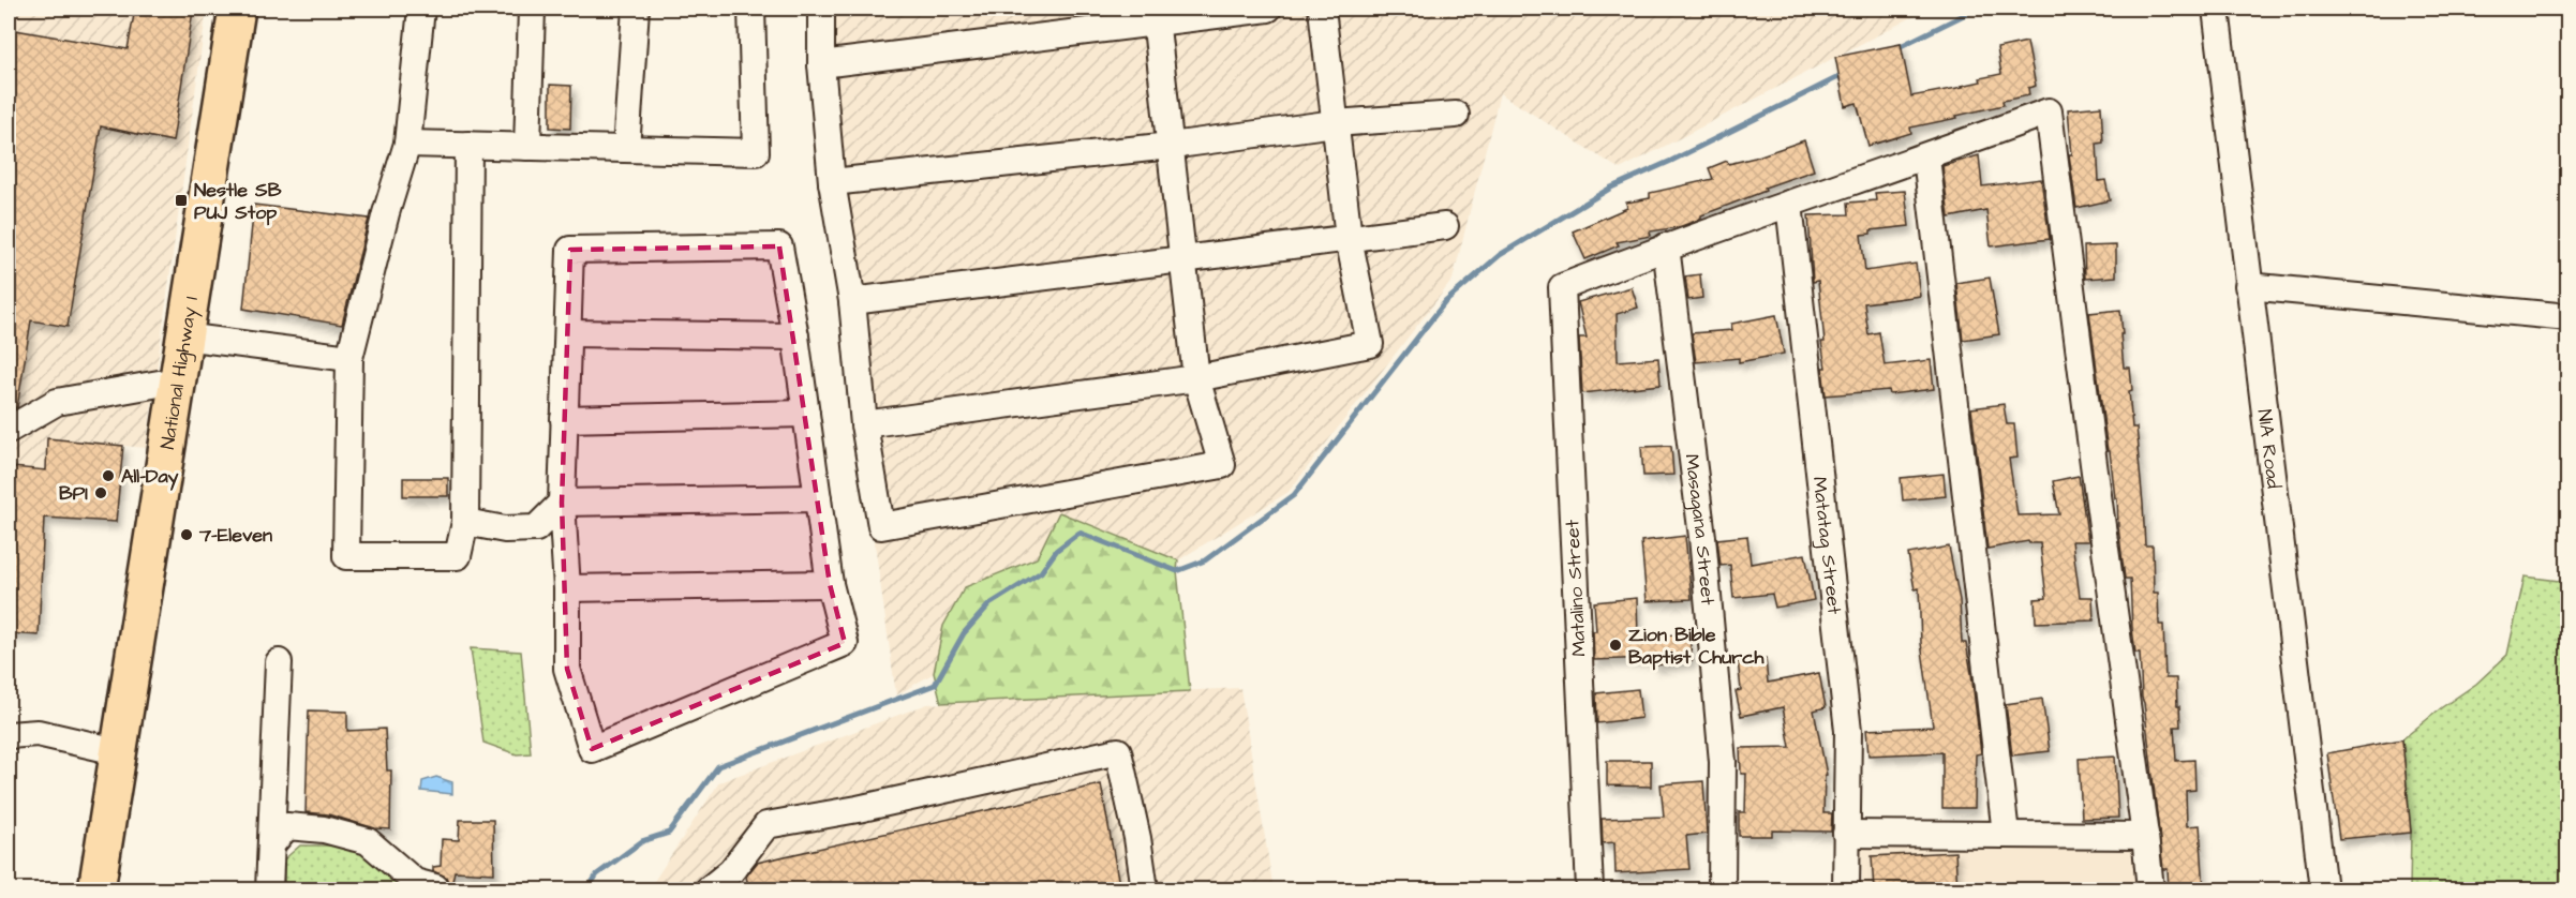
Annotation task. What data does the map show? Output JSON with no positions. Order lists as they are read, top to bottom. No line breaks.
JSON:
{"streets":{"highway":["National Highway 1"],"street":["NIA Road","Masagana Street","Matatag Street","Matalino Street"]},"crossings":[["Masagana Street","Matalino Street"]],"places":{"transit":["Nestle SB PUJ Stop"],"other":["All-Day","BPI","7-Eleven","Zion Bible Baptist Church"]}}
